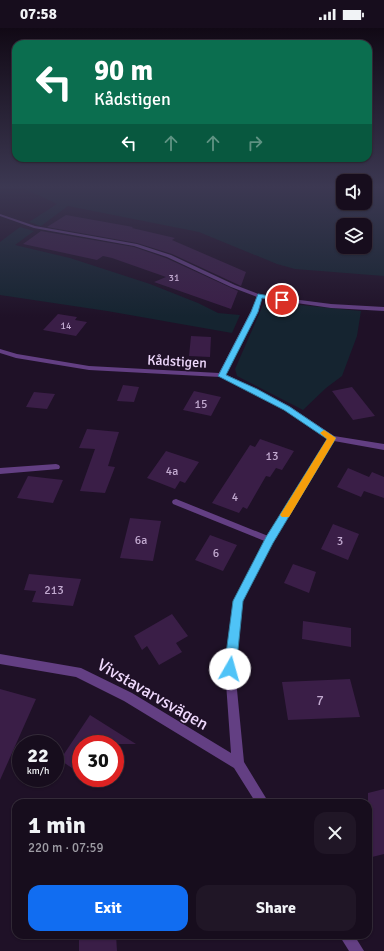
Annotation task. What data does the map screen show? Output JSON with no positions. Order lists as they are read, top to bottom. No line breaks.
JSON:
{"streets":{"street":["Kådstigen","Vivstavarvsvägen"]},"house_numbers":["31","14","15","13","4a","4","6a","3","6","213","7"],"page":{"status":"07:58","turn":["90 m","Kådstigen"],"speed":"22 km/h","limit":"30","heading":["1 min","220 m · 07:59"],"buttons":["Exit","Share"]}}
